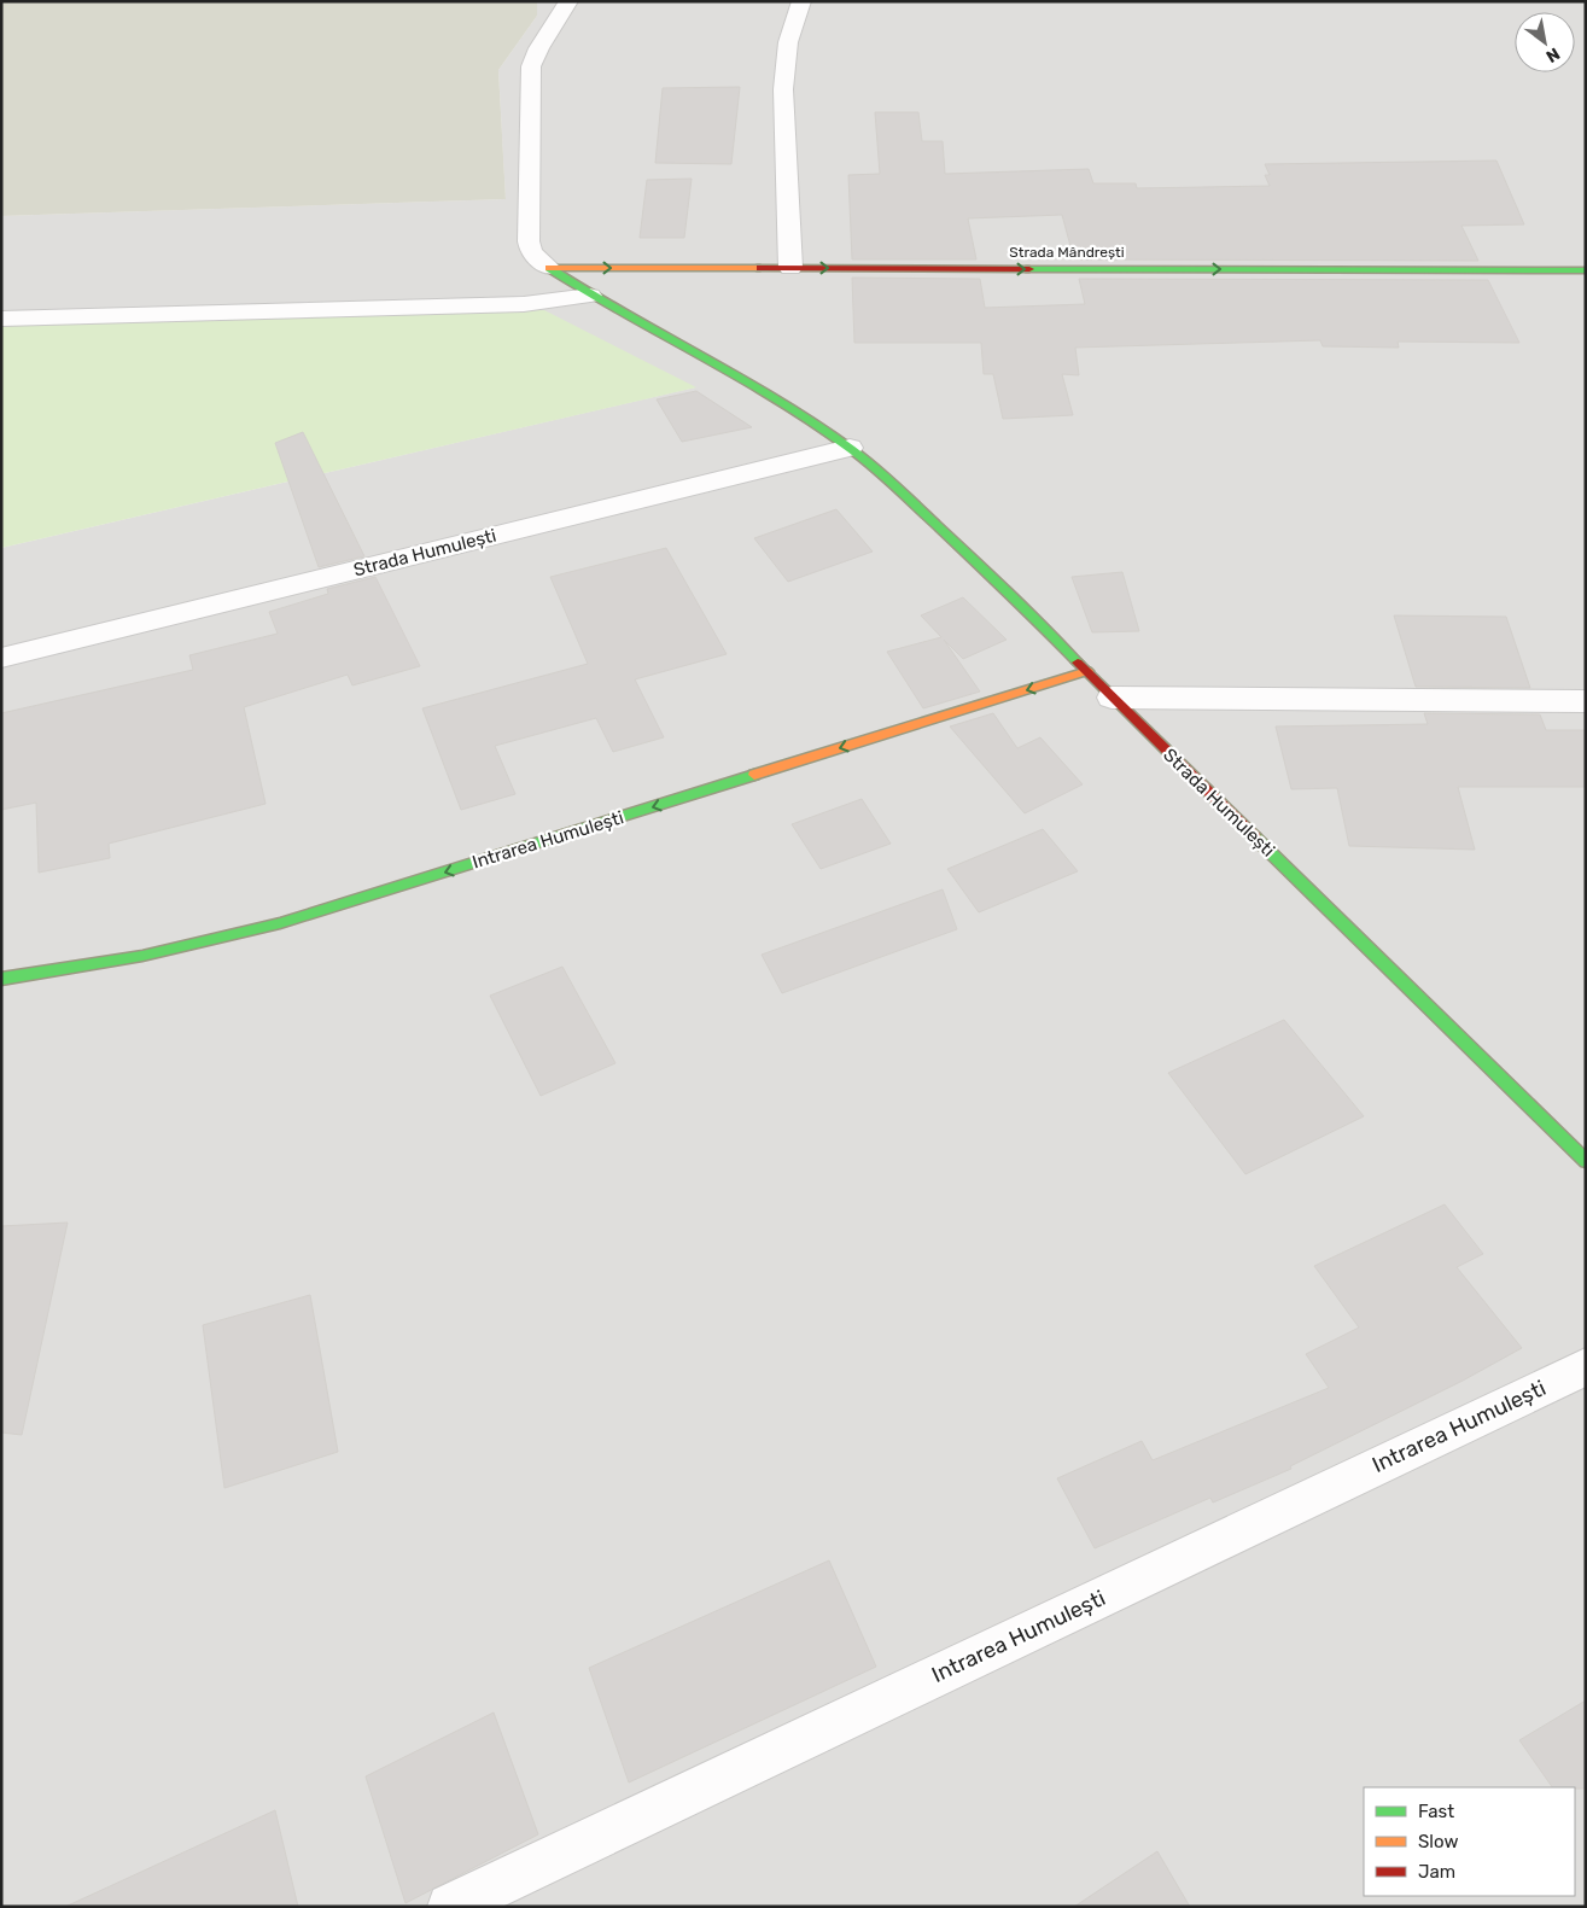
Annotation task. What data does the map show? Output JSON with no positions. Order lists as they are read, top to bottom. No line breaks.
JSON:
{"streets":{"street":["Strada Mândrești","Strada Humulești","Intrarea Humulești"]},"crossings":[["Strada Mândrești","Strada Humulești"],["Strada Humulești","Intrarea Humulești"]],"one_way":["Strada Mândrești","Intrarea Humulești"],"legend":["Fast","Slow","Jam"],"north":"bottom right"}
